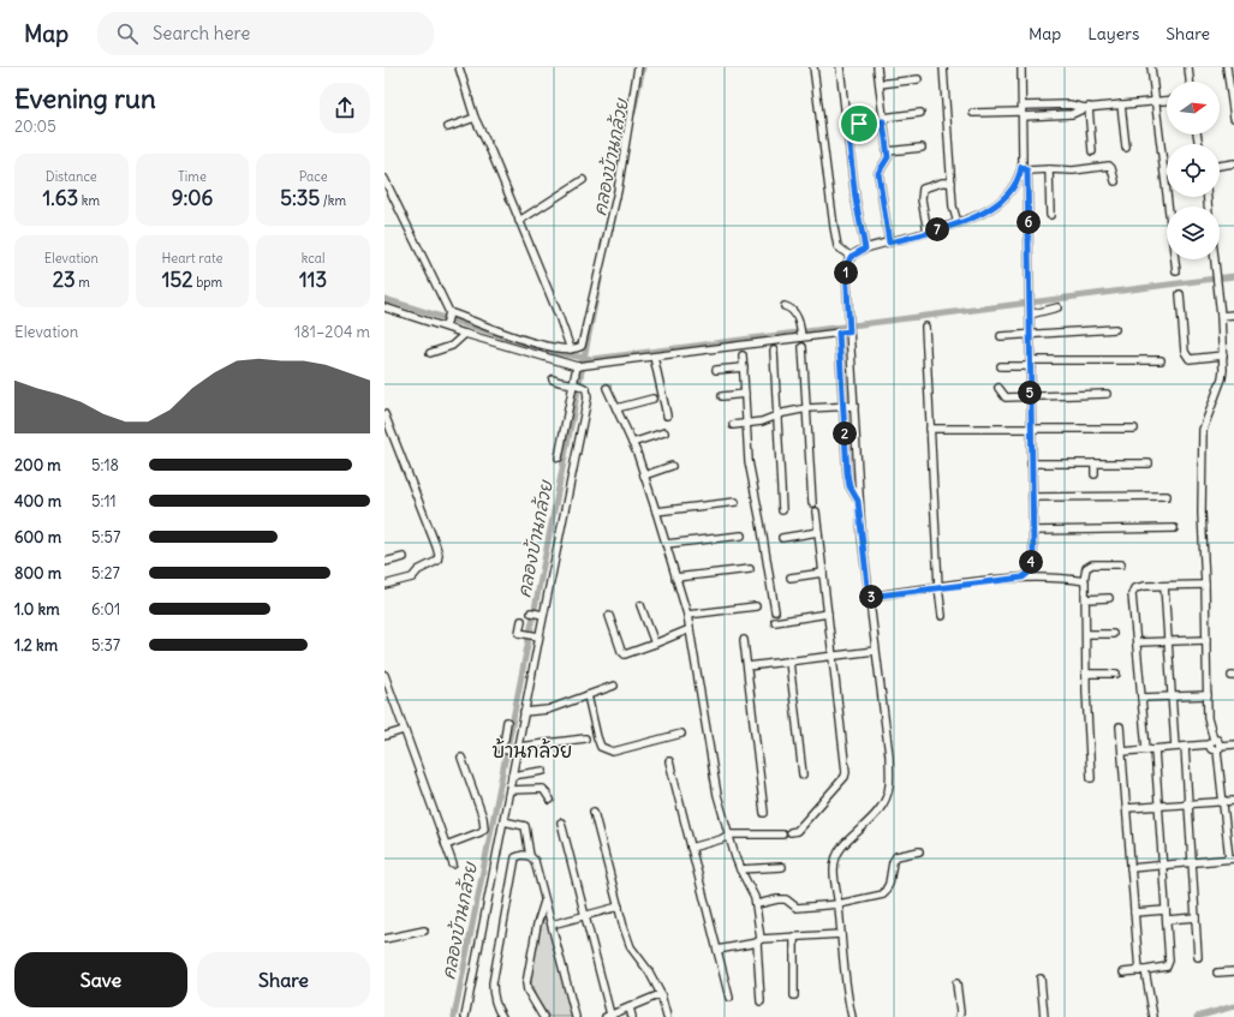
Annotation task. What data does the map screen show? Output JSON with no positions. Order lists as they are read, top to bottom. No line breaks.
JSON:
{"districts":["บ้านกล้วย"],"water":["คลองบ้านกล้วย"],"north":"right","page":{"header":"Map","search":"Search here","nav":["Map","Layers","Share"],"heading":["Evening run","20:05"],"stats":[["Distance","1.63 km"],["Time","9:06"],["Pace","5:35 /km"],["Elevation","23 m"],["Heart rate","152 bpm"],["kcal","113"]],"pins":["6","7","1","5","2","4","3"],"chart":["Elevation","181–204 m"],"list":[{"name":"200 m","note":"5:18"},{"name":"400 m","note":"5:11"},{"name":"600 m","note":"5:57"},{"name":"800 m","note":"5:27"},{"name":"1.0 km","note":"6:01"},{"name":"1.2 km","note":"5:37"}],"buttons":["Save","Share"]}}
